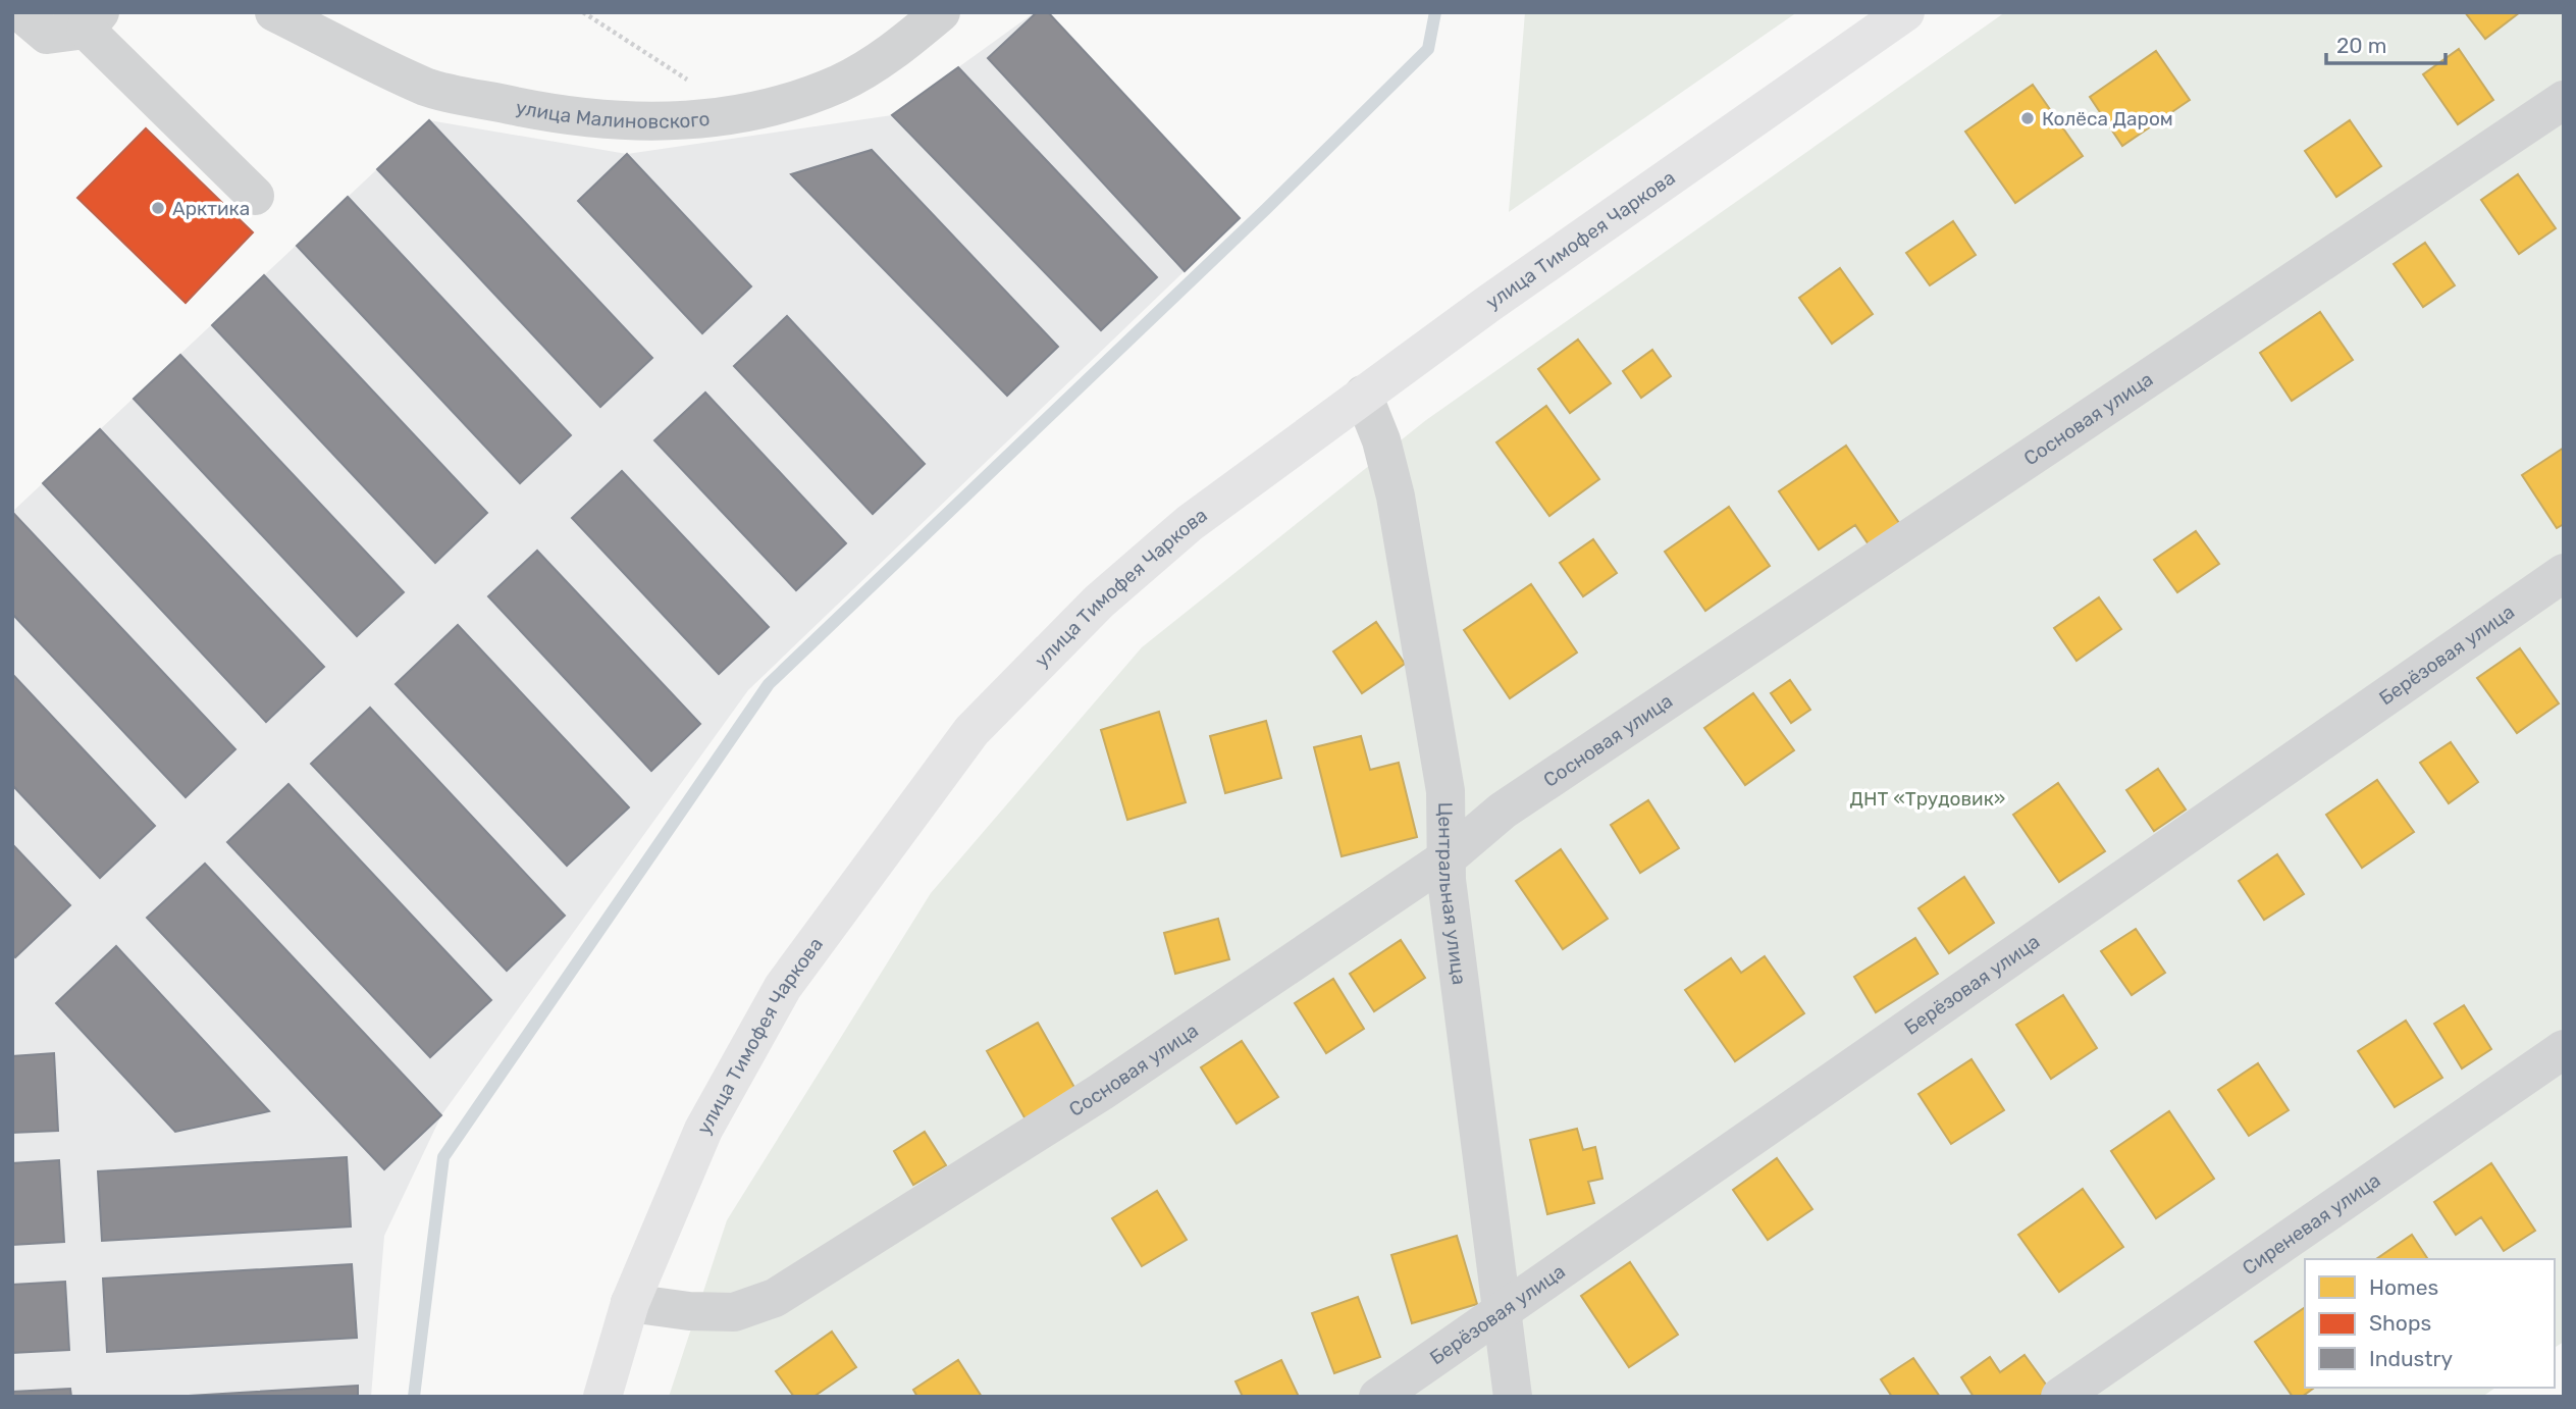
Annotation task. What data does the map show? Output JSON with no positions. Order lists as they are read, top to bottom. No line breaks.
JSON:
{"streets":{"main road":["улица Тимофея Чаркова"],"street":["улица Малиновского","Сосновая улица","Берёзовая улица","Центральная улица","Сиреневая улица"]},"crossings":[["улица Тимофея Чаркова","Сосновая улица"],["улица Тимофея Чаркова","Центральная улица"],["Сосновая улица","Центральная улица"],["Берёзовая улица","Центральная улица"]],"parks":["ДНТ «Трудовик»"],"places":["Колёса Даром","Арктика"],"legend":["Homes","Shops","Industry"],"scale_bar":"20 m"}
